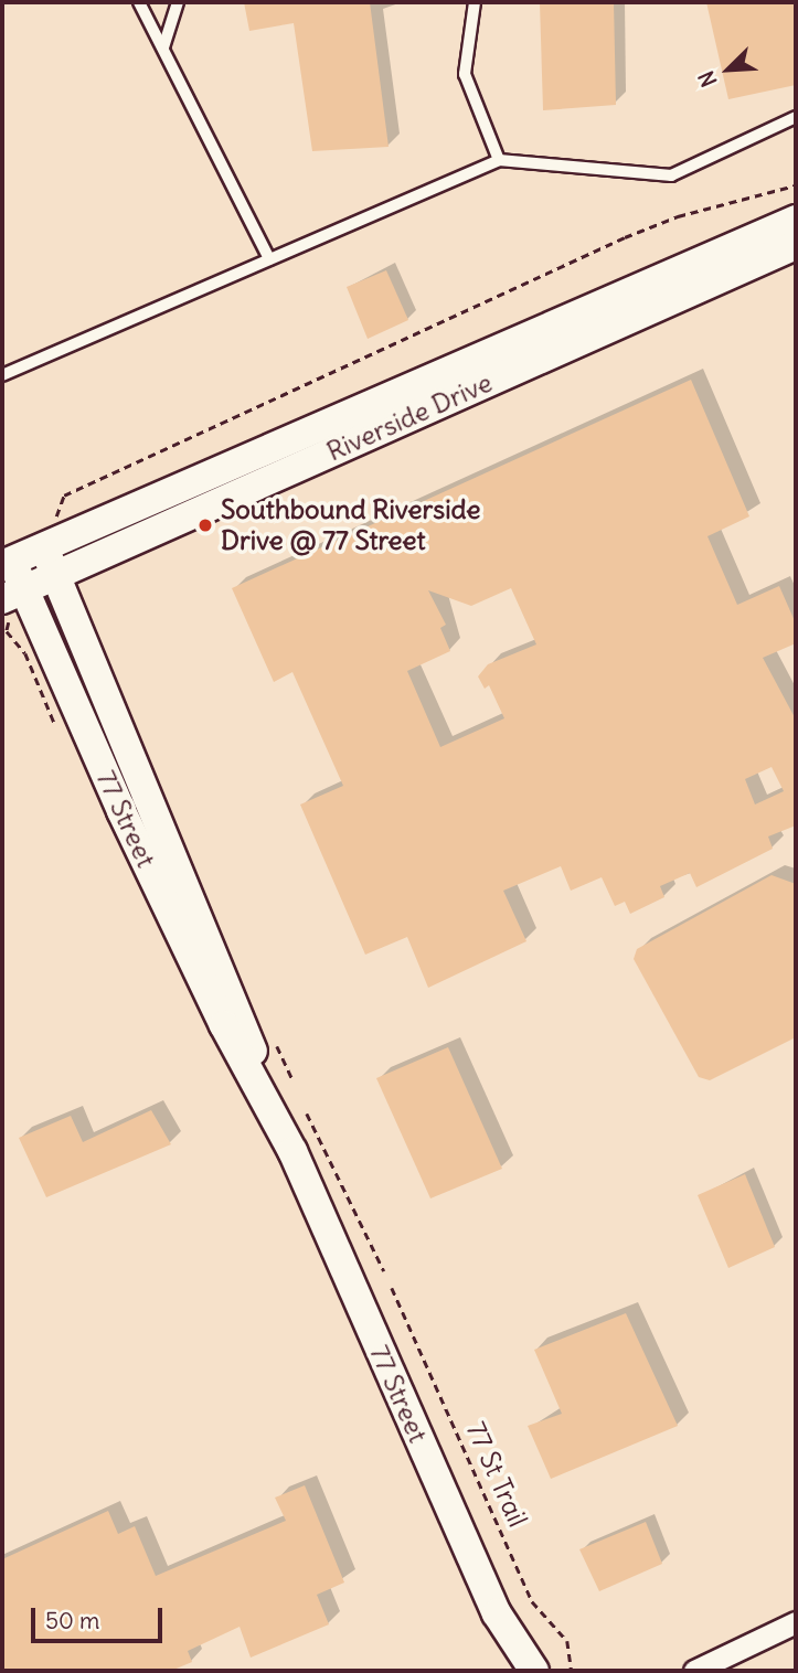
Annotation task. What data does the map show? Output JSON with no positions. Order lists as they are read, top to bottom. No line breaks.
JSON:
{"streets":{"main road":["Riverside Drive","77 Street"],"path":["77 St Trail"]},"crossings":[["Riverside Drive","77 Street"]],"places":["Southbound Riverside Drive @ 77 Street"],"scale_bar":"50 m","north":"bottom left"}
